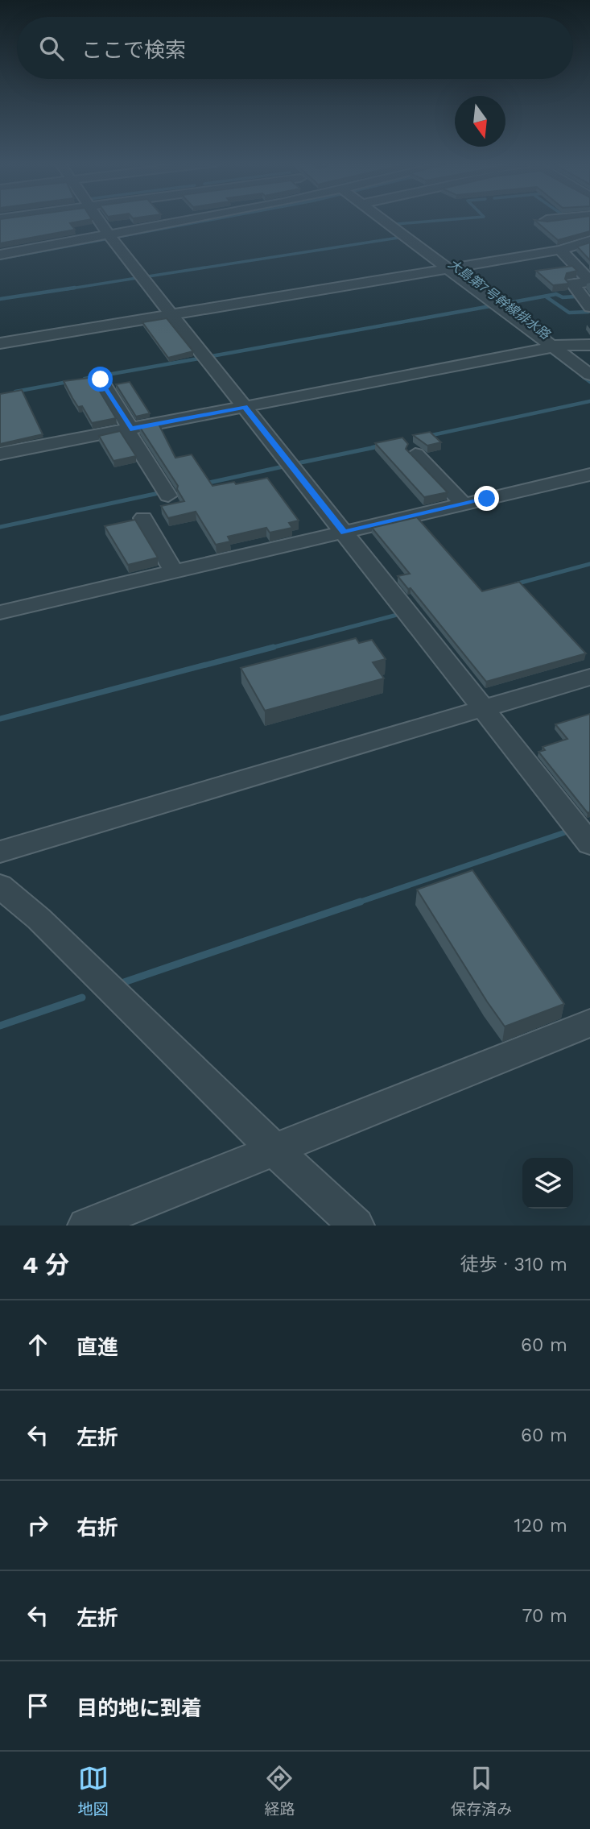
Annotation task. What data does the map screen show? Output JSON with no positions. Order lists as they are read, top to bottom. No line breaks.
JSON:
{"water":["大島第7号幹線排水路"],"north":"bottom","page":{"search":"ここで検索","heading":["4 分","徒歩 · 310 m"],"list":[["直進","60 m"],["左折","60 m"],["右折","120 m"],["左折","70 m"],"目的地に到着"],"nav":["地図","経路","保存済み"]}}
